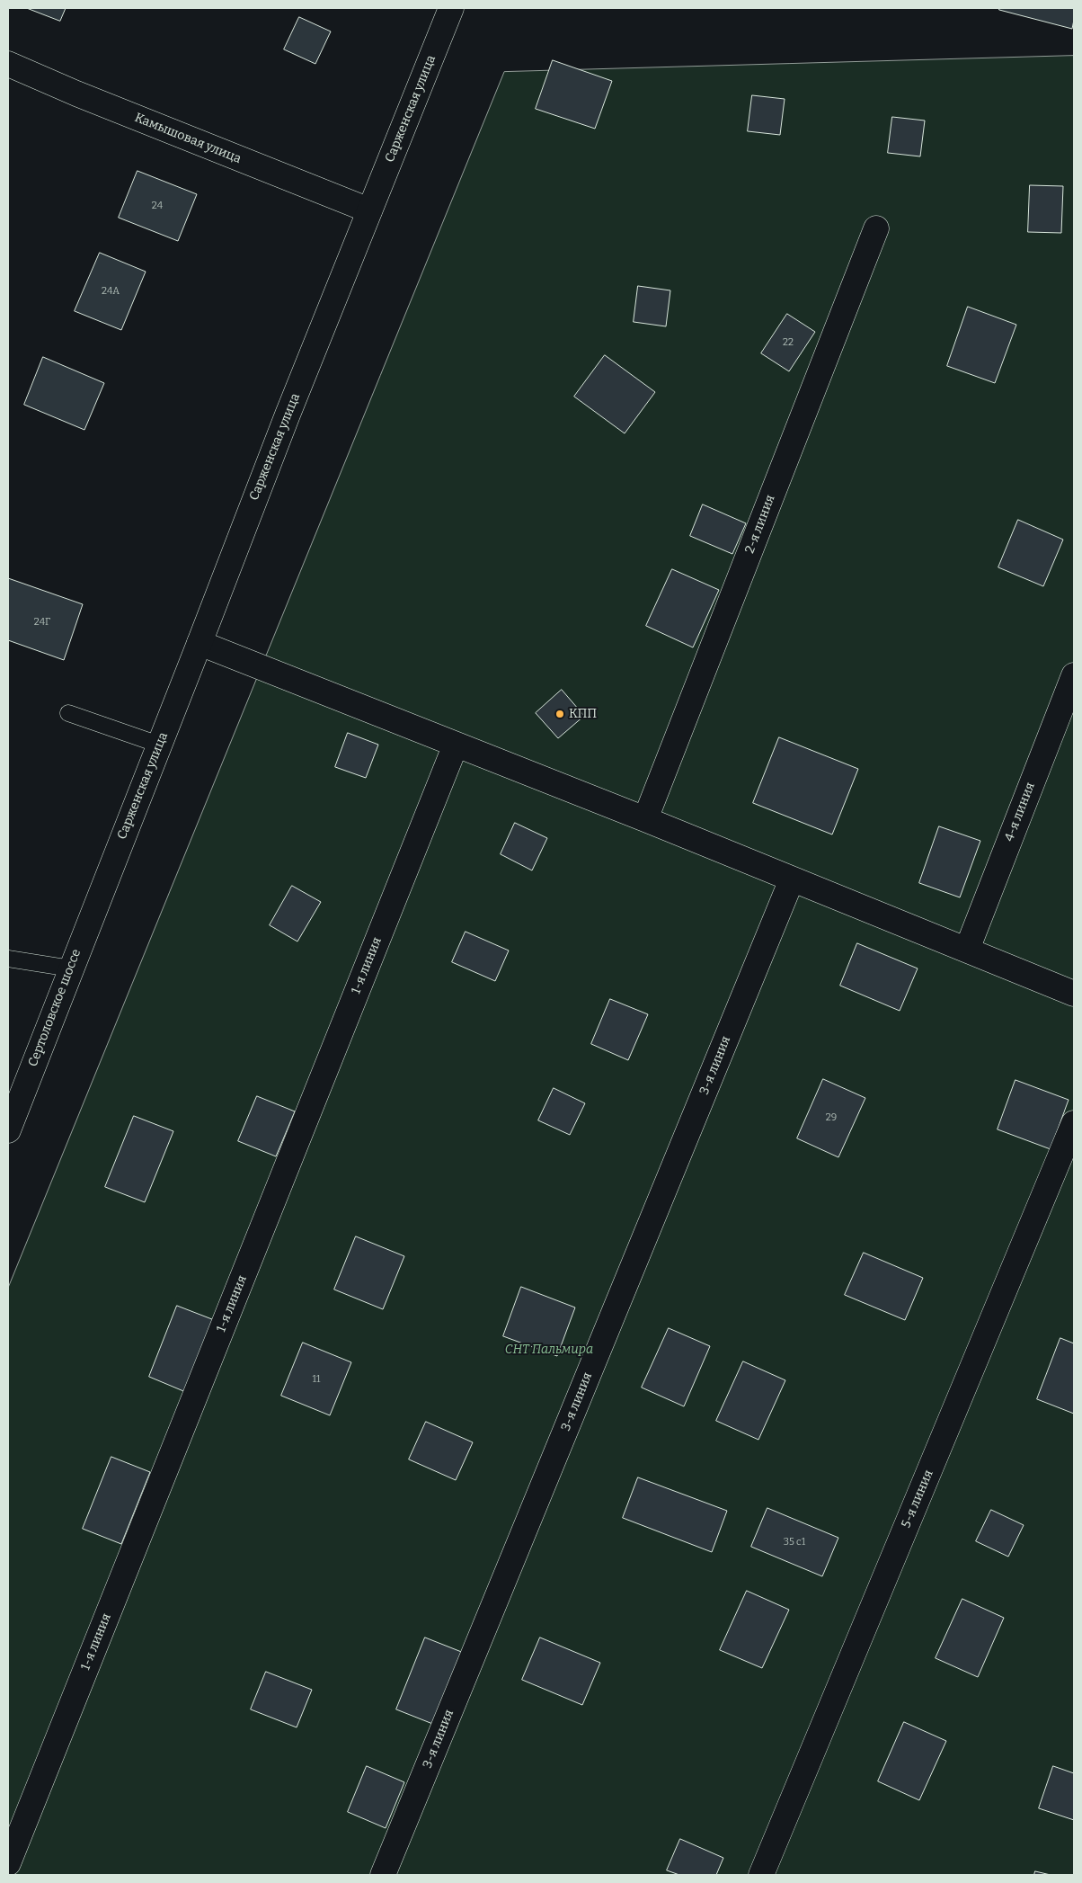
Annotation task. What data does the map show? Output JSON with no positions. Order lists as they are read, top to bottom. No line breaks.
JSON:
{"streets":{"street":["Сарженская улица","Камышовая улица","2-я линия","4-я линия","1-я линия","Сертоловское шоссе","3-я линия","5-я линия"]},"crossings":[["Сарженская улица","Камышовая улица"],["Сарженская улица","Сертоловское шоссе"]],"parks":["СНТ Пальмира"],"places":["КПП"],"house_numbers":["24","24А","22","24Г","29","11","35 с1"]}
